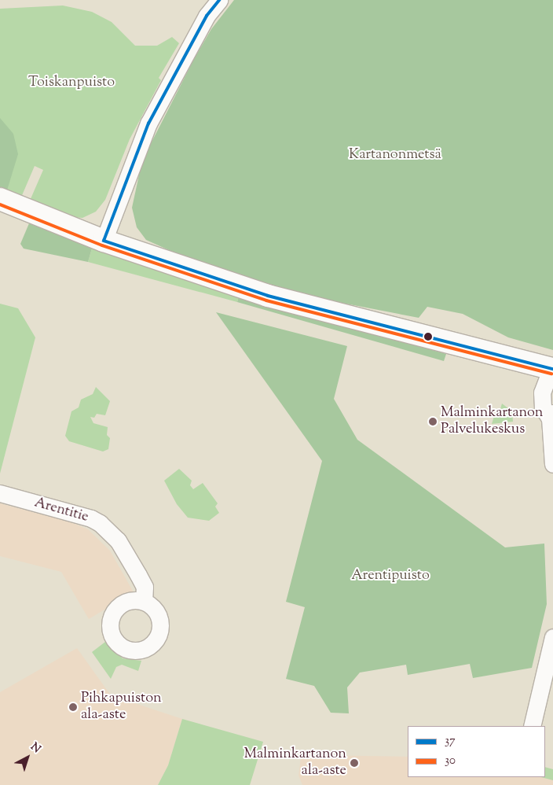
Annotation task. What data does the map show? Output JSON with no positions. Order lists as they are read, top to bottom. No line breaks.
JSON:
{"streets":{"street":["Arentitie"]},"parks":["Toiskanpuisto","Kartanonmetsä","Arentipuisto"],"places":["Malminkartanon Palvelukeskus","Pihkapuiston ala-aste","Malminkartanon ala-aste"],"lines":["transit line 37","transit line 30"],"legend":["37","30"],"north":"top right"}
